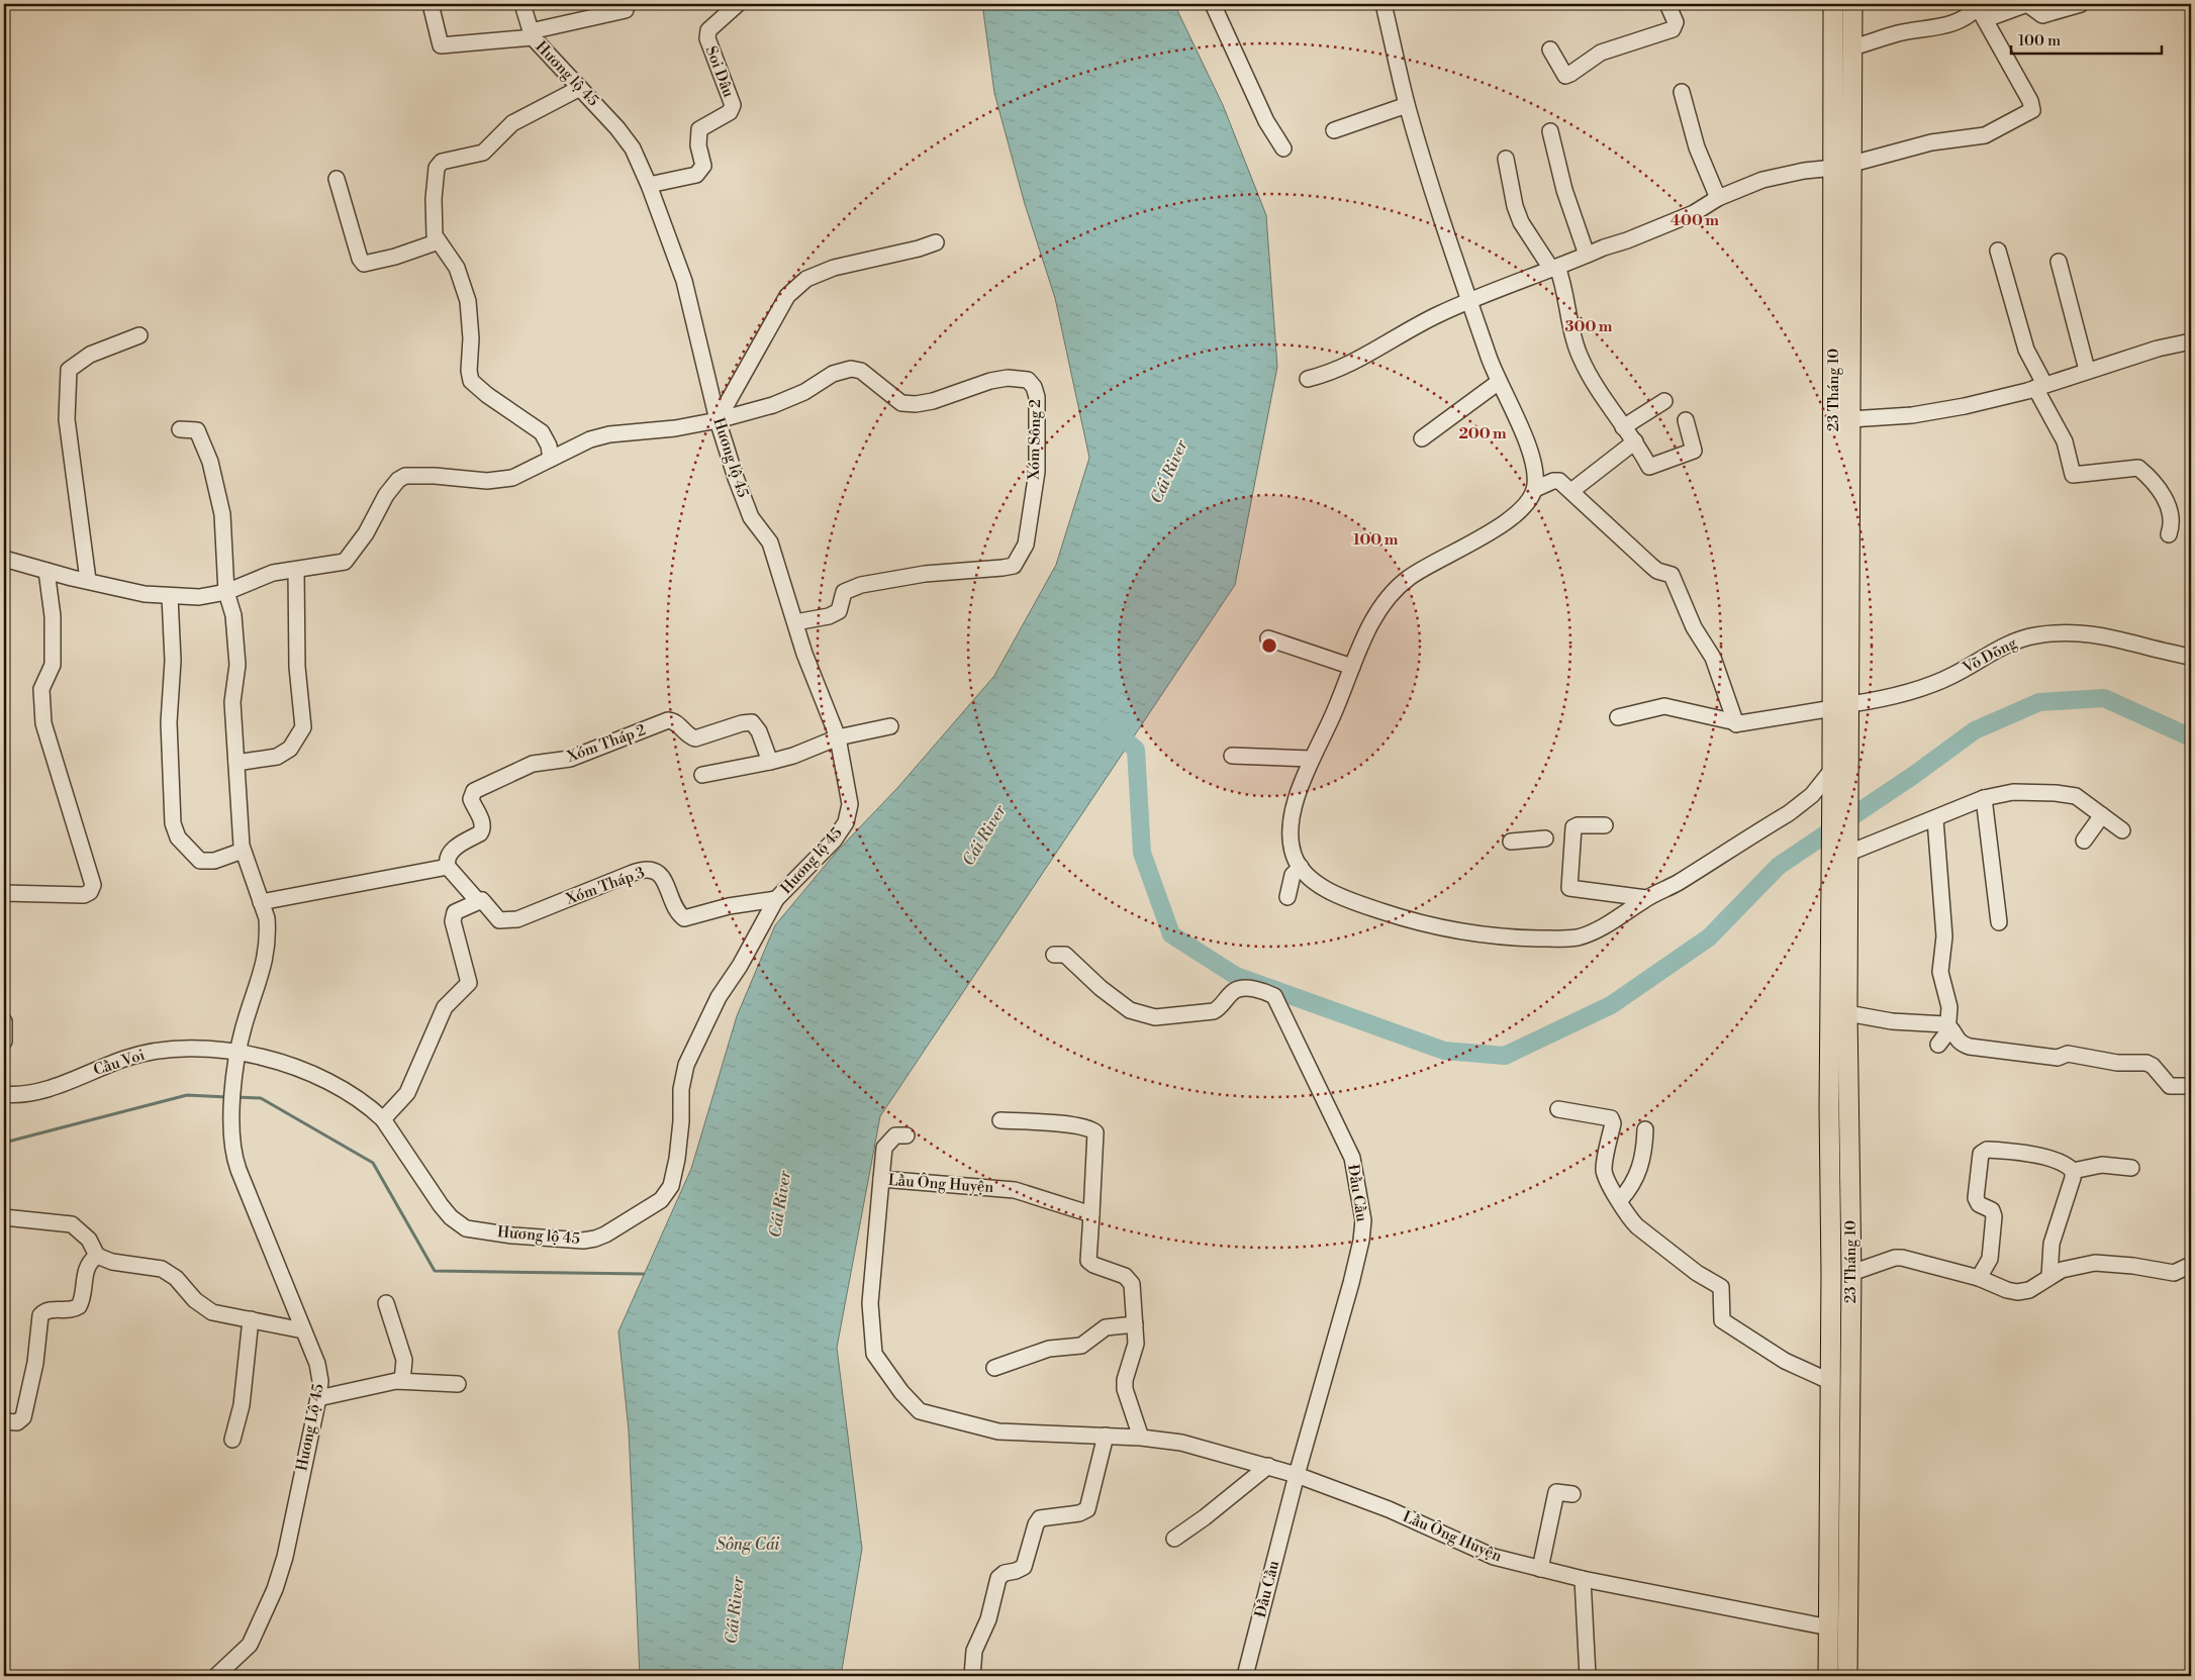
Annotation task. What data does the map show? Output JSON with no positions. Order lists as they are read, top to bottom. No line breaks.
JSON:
{"streets":{"main road":["23 Tháng 10"],"street":["Soi Dâu","Hương lộ 45","Xóm Sông 2","Võ Dõng","Xóm Tháp 2","Xóm Tháp 3","Cầu Voi","Lầu Ông Huyện","Đầu Cầu","Hương Lộ 45"]},"crossings":[["Soi Dâu","Hương lộ 45"],["Hương lộ 45","Xóm Sông 2"],["Hương lộ 45","Xóm Tháp 3"],["Hương lộ 45","Cầu Voi"],["Hương lộ 45","Hương Lộ 45"],["23 Tháng 10","Võ Dõng"],["23 Tháng 10","Lầu Ông Huyện"],["Xóm Tháp 2","Xóm Tháp 3"],["Cầu Voi","Hương Lộ 45"],["Lầu Ông Huyện","Đầu Cầu"]],"water":["Cái River","Sông Cái"],"scale_bar":"100 m","rings":["400 m","300 m","200 m","100 m"]}
